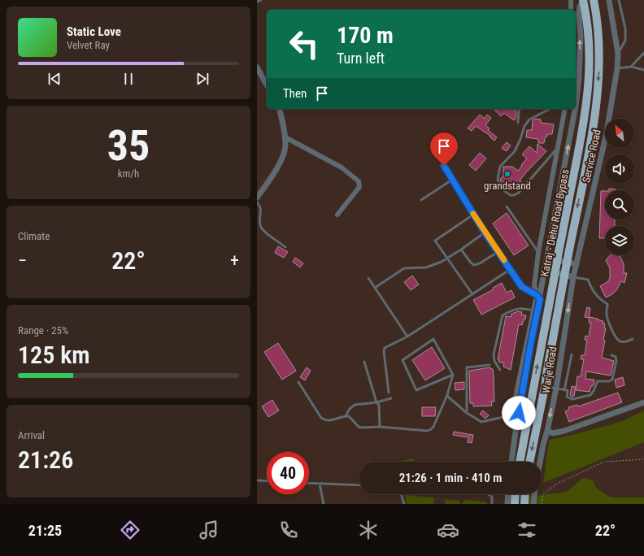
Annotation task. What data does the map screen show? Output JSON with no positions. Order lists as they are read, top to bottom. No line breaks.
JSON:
{"streets":{"highway":["Katraj - Dehu Road Bypass"],"street":["Service Road","Warje Road"]},"crossings":[["Service Road","Warje Road"],["Katraj - Dehu Road Bypass","Warje Road"]],"places":["grandstand"],"north":"top left","page":{"turn":["170 m","Turn left"],"song":["Static Love","Velvet Ray"],"then":"Then","tile":[["35","km/h"],"Climate",["Range · 25%","125 km"],["Arrival","21:26"]],"heat":["−","22°","+"],"limit":"40","trip":"21:26 · 1 min · 410 m","tabs":["21:25","22°"]}}
